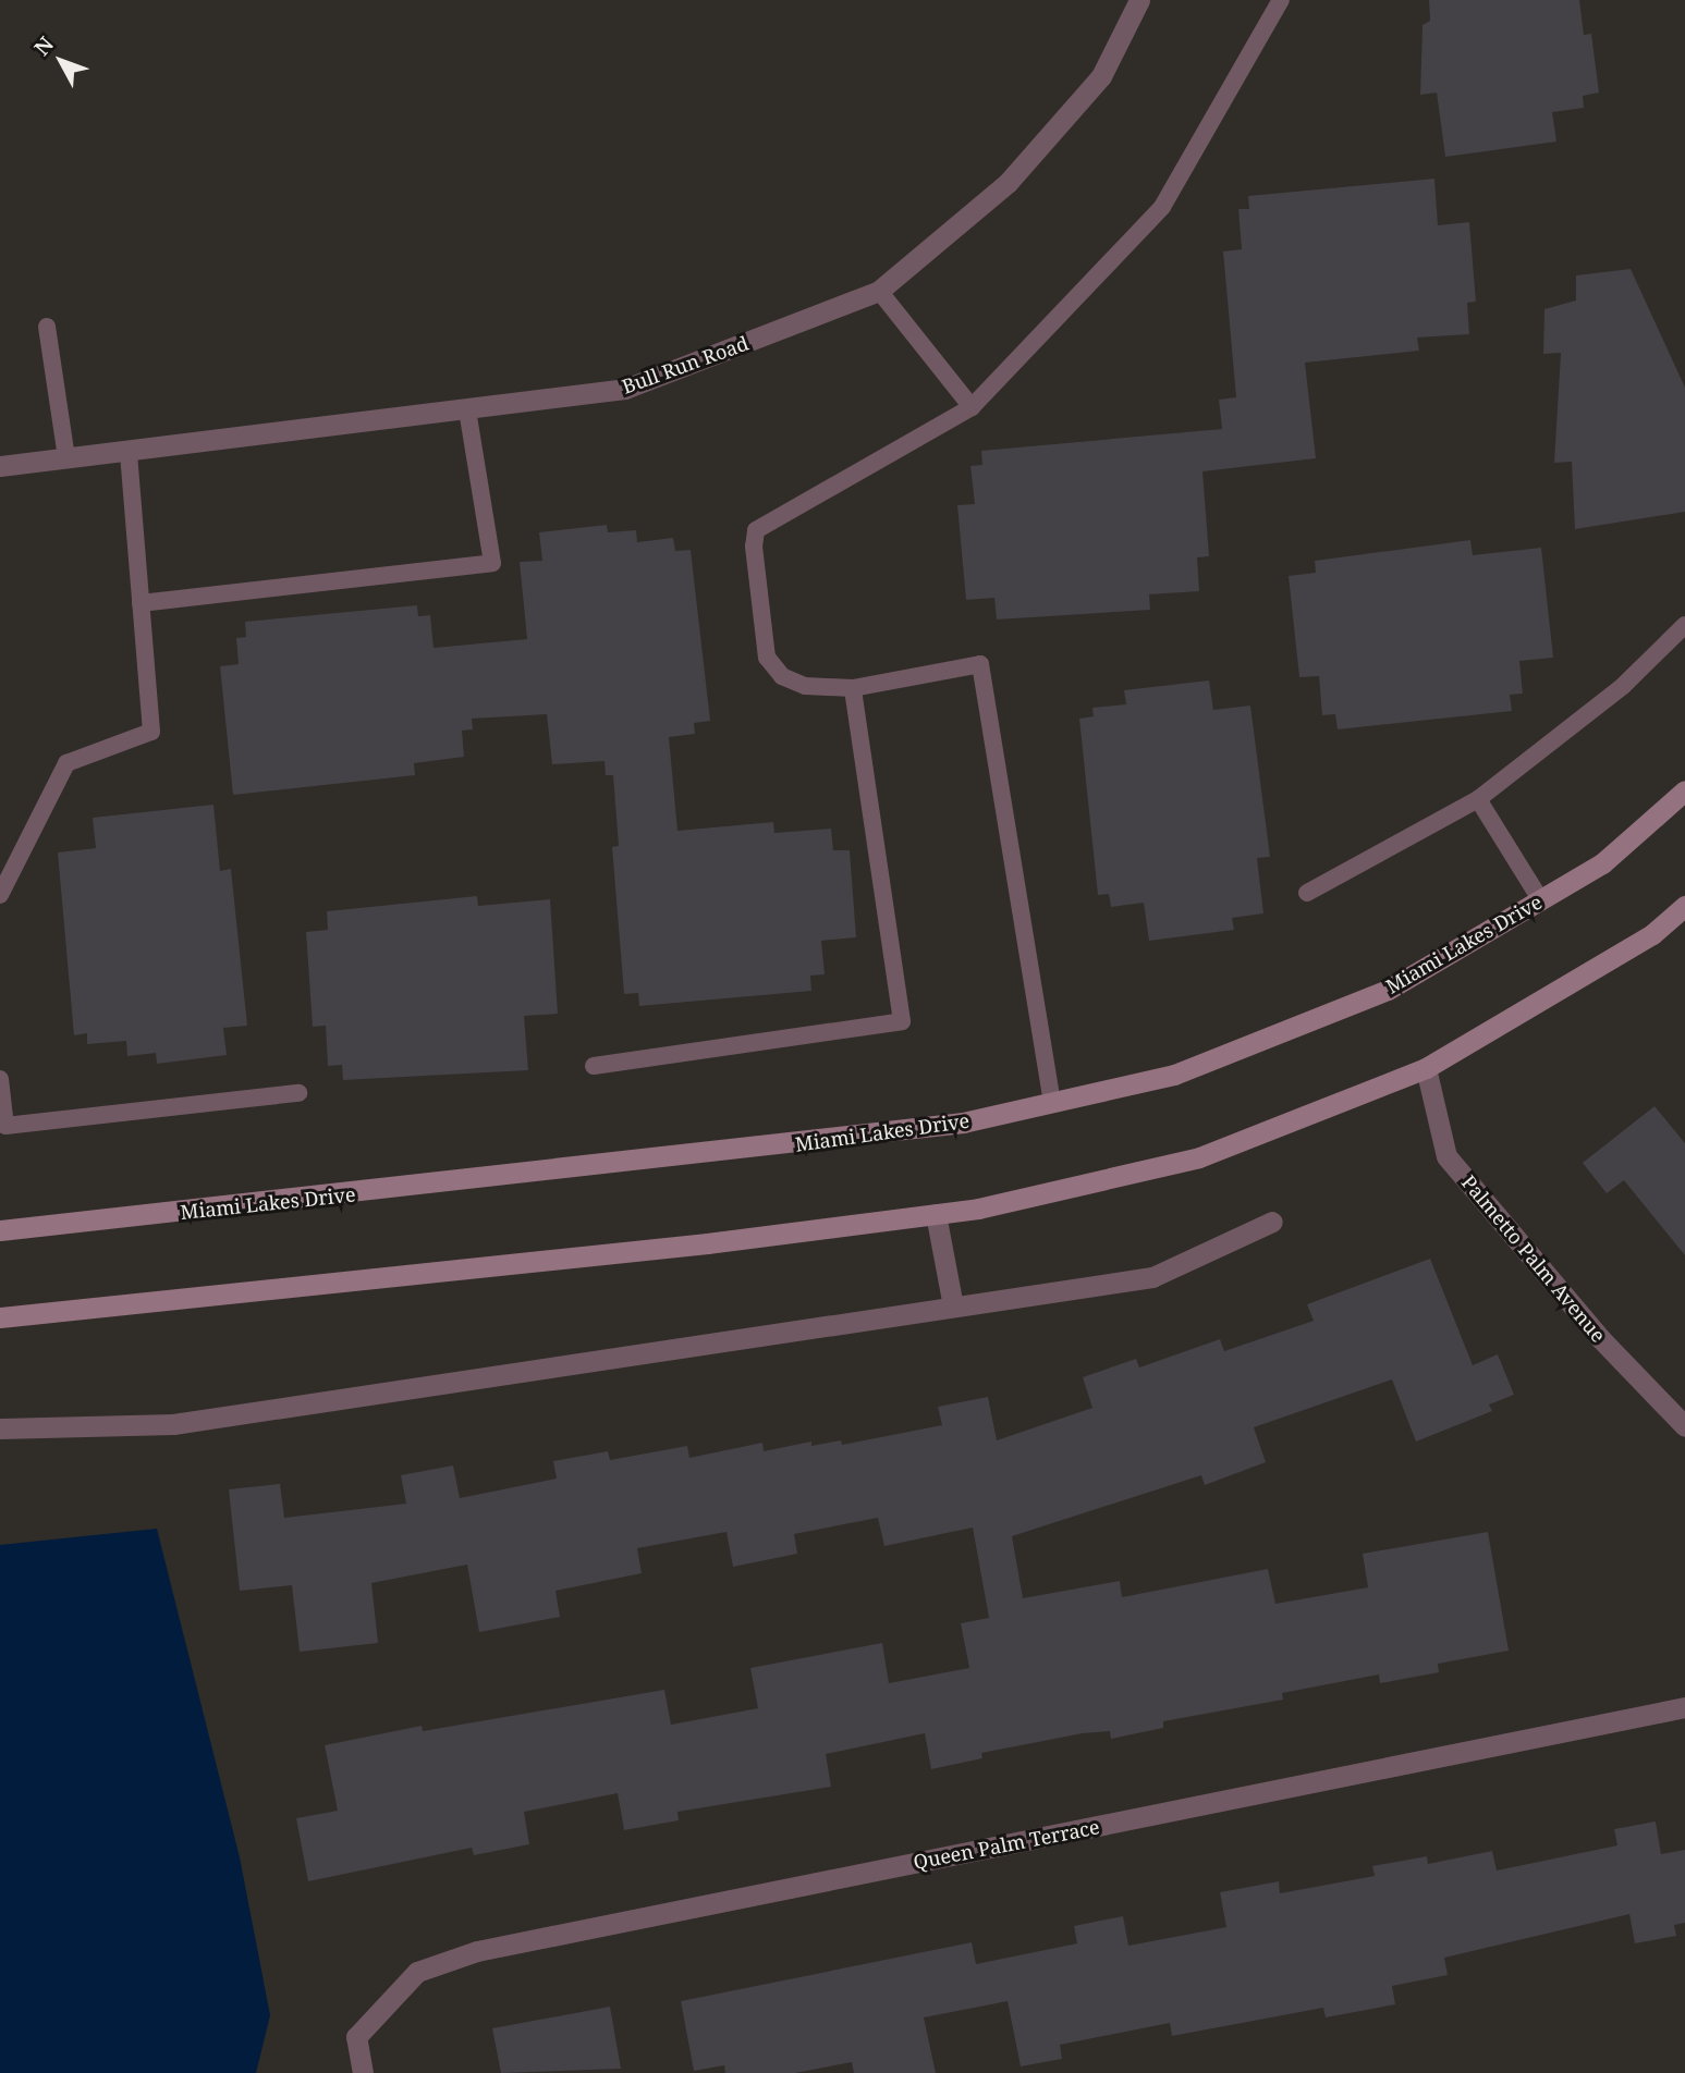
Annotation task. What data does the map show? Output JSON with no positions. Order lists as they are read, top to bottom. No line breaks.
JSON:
{"streets":{"main road":["Miami Lakes Drive"],"street":["Bull Run Road","Palmetto Palm Avenue","Queen Palm Terrace"]},"north":"top left"}
